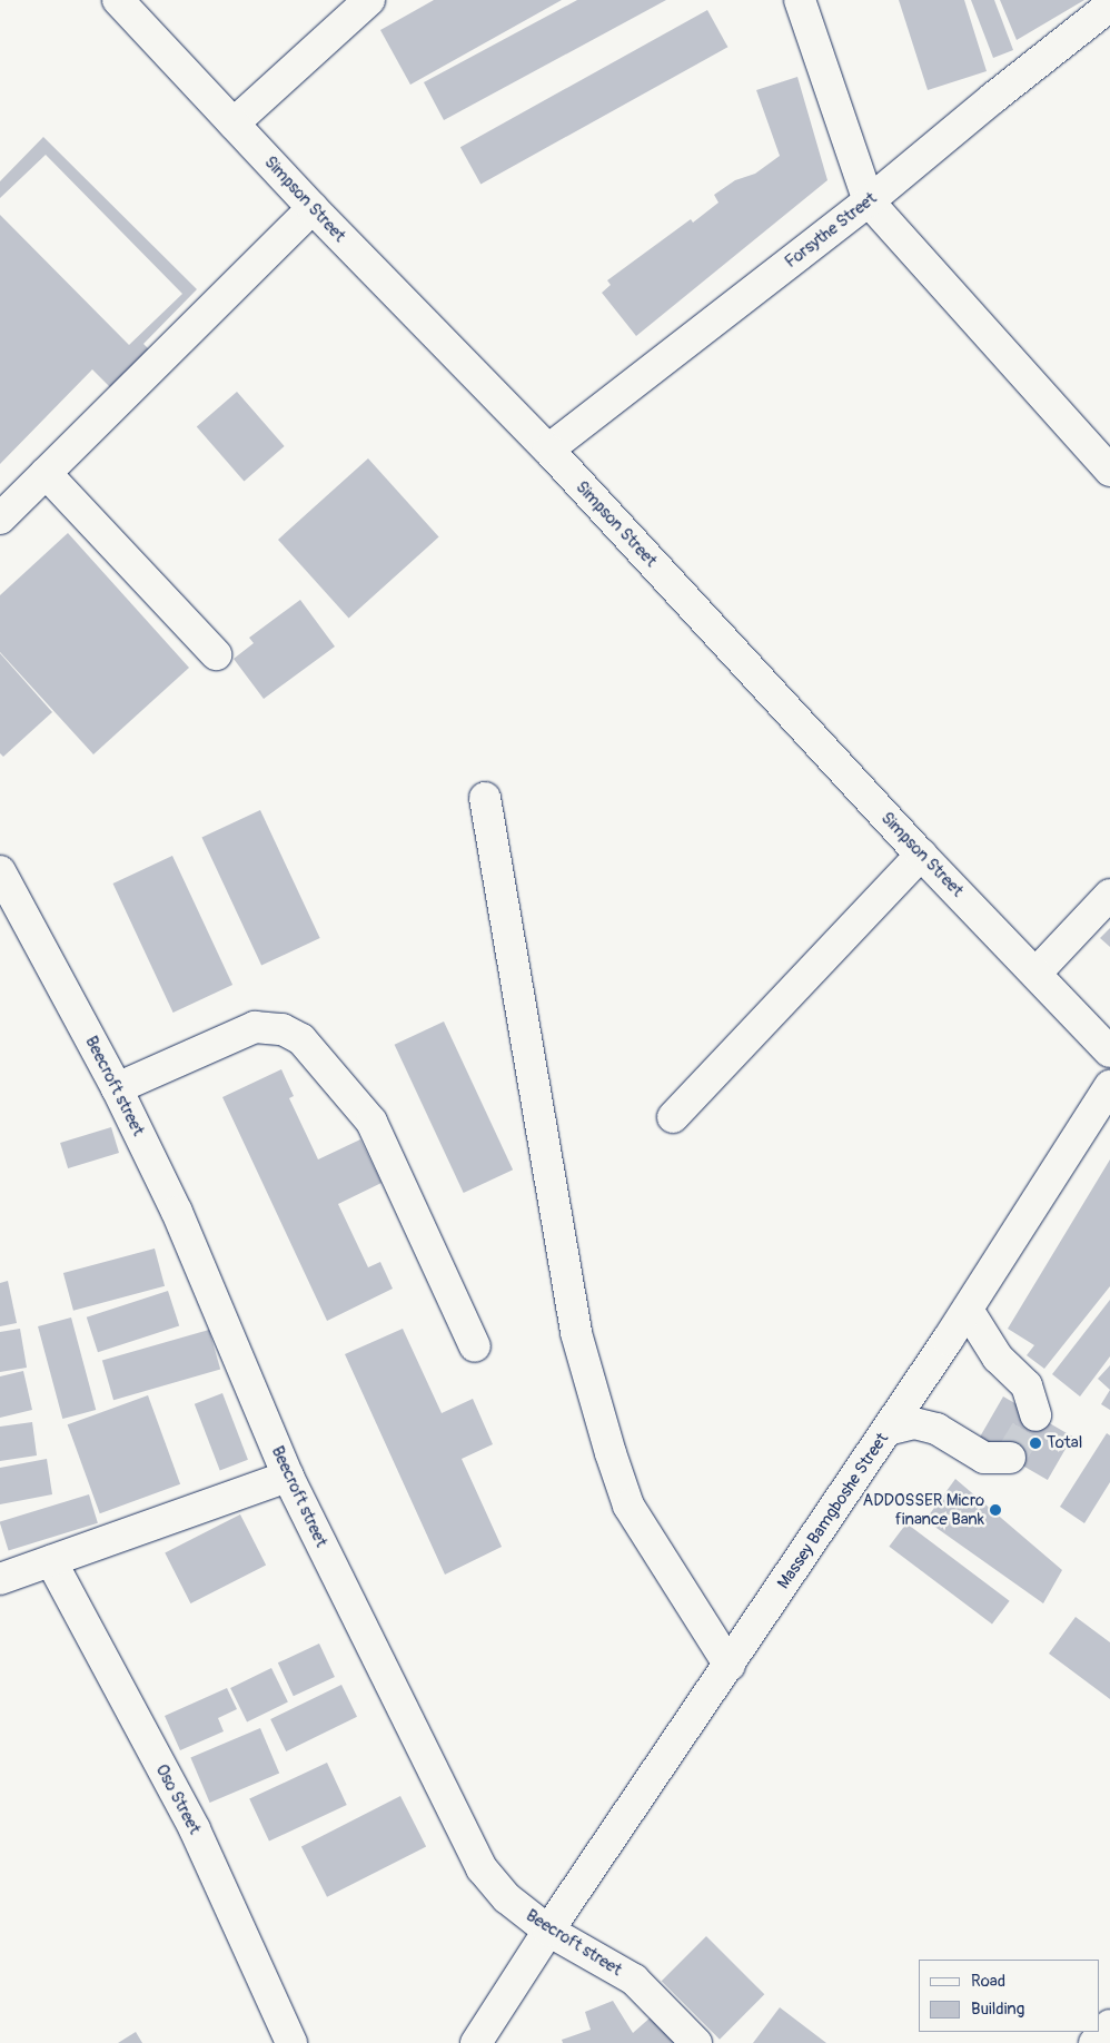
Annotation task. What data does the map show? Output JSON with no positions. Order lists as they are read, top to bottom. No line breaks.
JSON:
{"streets":{"street":["Simpson Street","Forsythe Street","Beecroft street","Massey Bamgboshe Street","Oso Street"]},"crossings":[["Simpson Street","Forsythe Street"],["Beecroft street","Massey Bamgboshe Street"]],"places":["Total","ADDOSSER Micro finance Bank"],"legend":["Road","Building"]}
